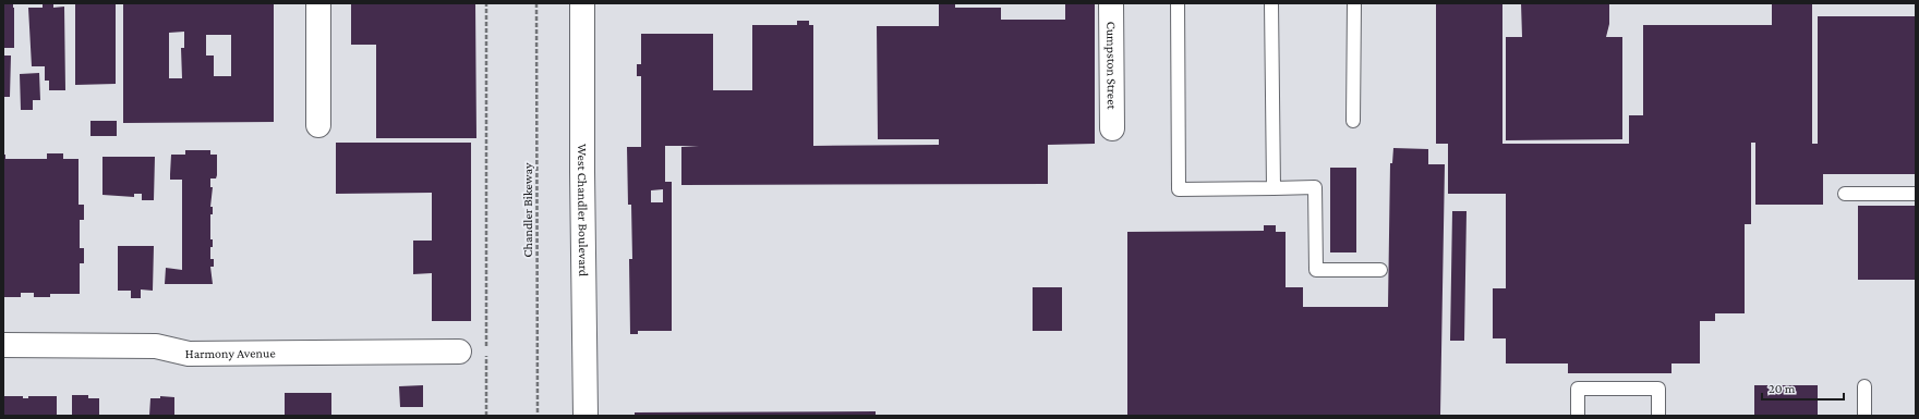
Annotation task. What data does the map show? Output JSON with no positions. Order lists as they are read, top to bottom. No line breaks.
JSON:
{"streets":{"street":["Cumpston Street","West Chandler Boulevard","Harmony Avenue"],"path":["Chandler Bikeway"]},"scale_bar":"20 m"}
